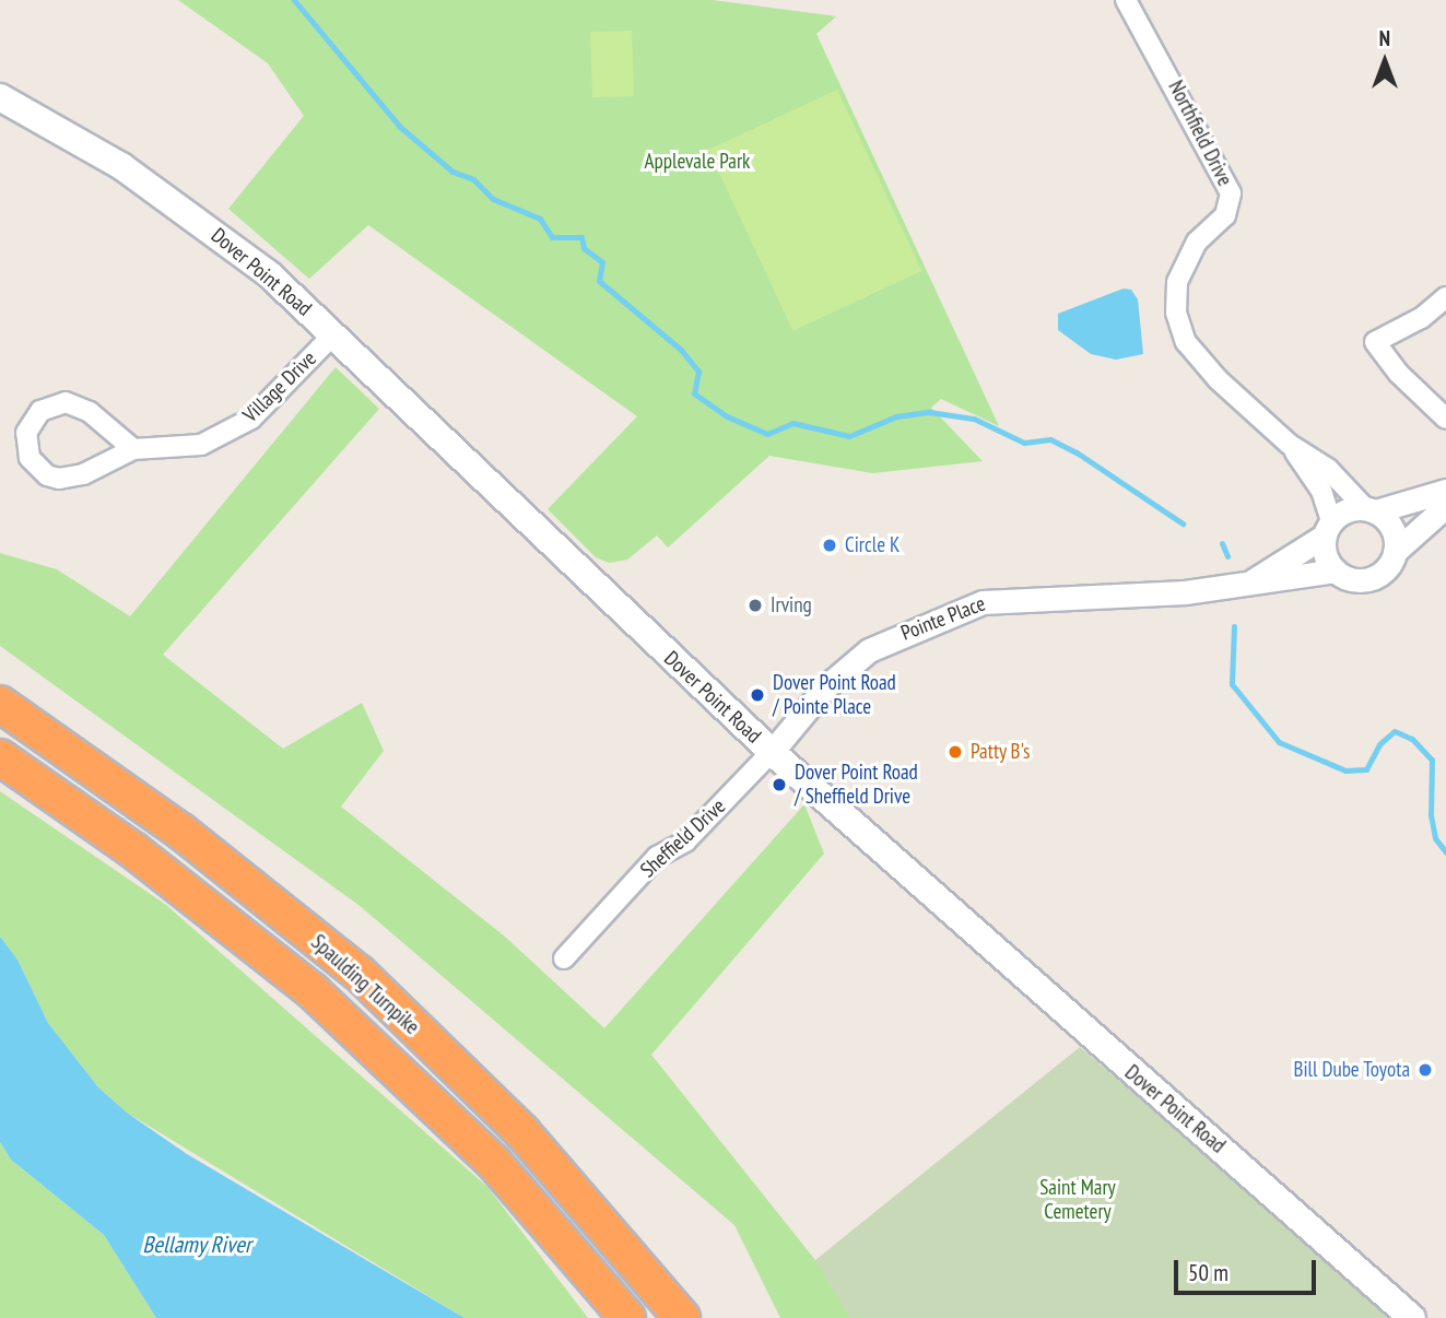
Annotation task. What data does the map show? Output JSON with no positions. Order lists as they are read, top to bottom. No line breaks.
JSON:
{"streets":{"highway":["Spaulding Turnpike"],"main road":["Dover Point Road"],"street":["Northfield Drive","Village Drive","Pointe Place","Sheffield Drive"]},"crossings":[["Northfield Drive","Pointe Place"],["Dover Point Road","Village Drive"],["Dover Point Road","Pointe Place"],["Dover Point Road","Sheffield Drive"],["Pointe Place","Sheffield Drive"]],"water":["Bellamy River"],"parks":["Applevale Park","Saint Mary Cemetery"],"places":["Circle K","Irving","Dover Point Road / Pointe Place","Patty B's","Dover Point Road / Sheffield Drive","Bill Dube Toyota"],"scale_bar":"50 m","north":"top"}
